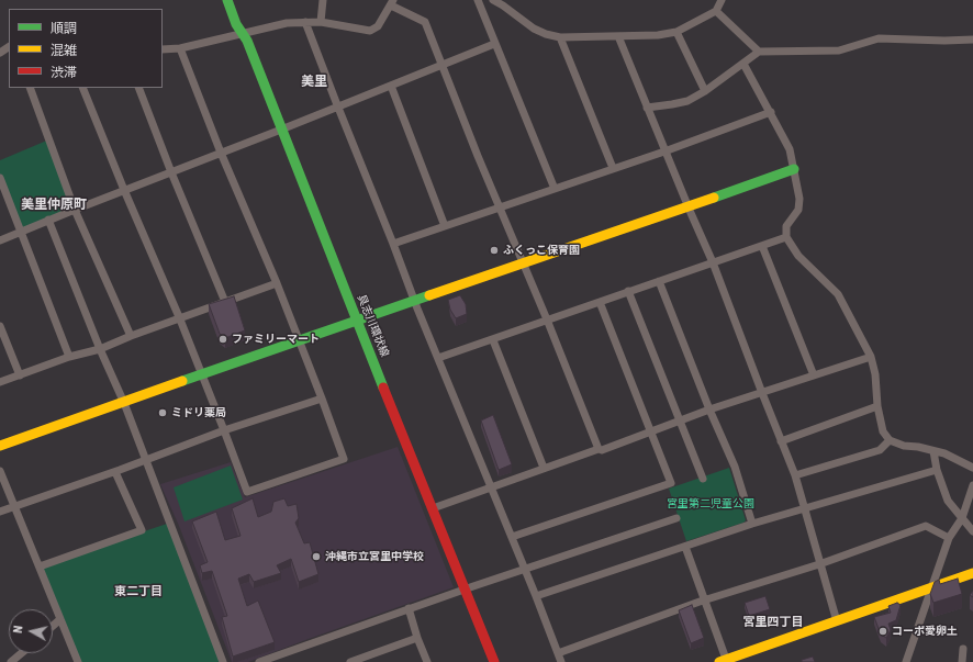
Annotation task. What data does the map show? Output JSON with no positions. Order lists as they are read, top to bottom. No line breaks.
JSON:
{"streets":{"street":["具志川環状線"]},"districts":["美里","美里仲原町","東二丁目","宮里四丁目"],"parks":["宮里第二児童公園"],"places":["ふくっこ保育園","ファミリーマート","ミドリ薬局","沖縄市立宮里中学校","コーポ愛卵土"],"legend":["順調","混雑","渋滞"],"north":"left"}
